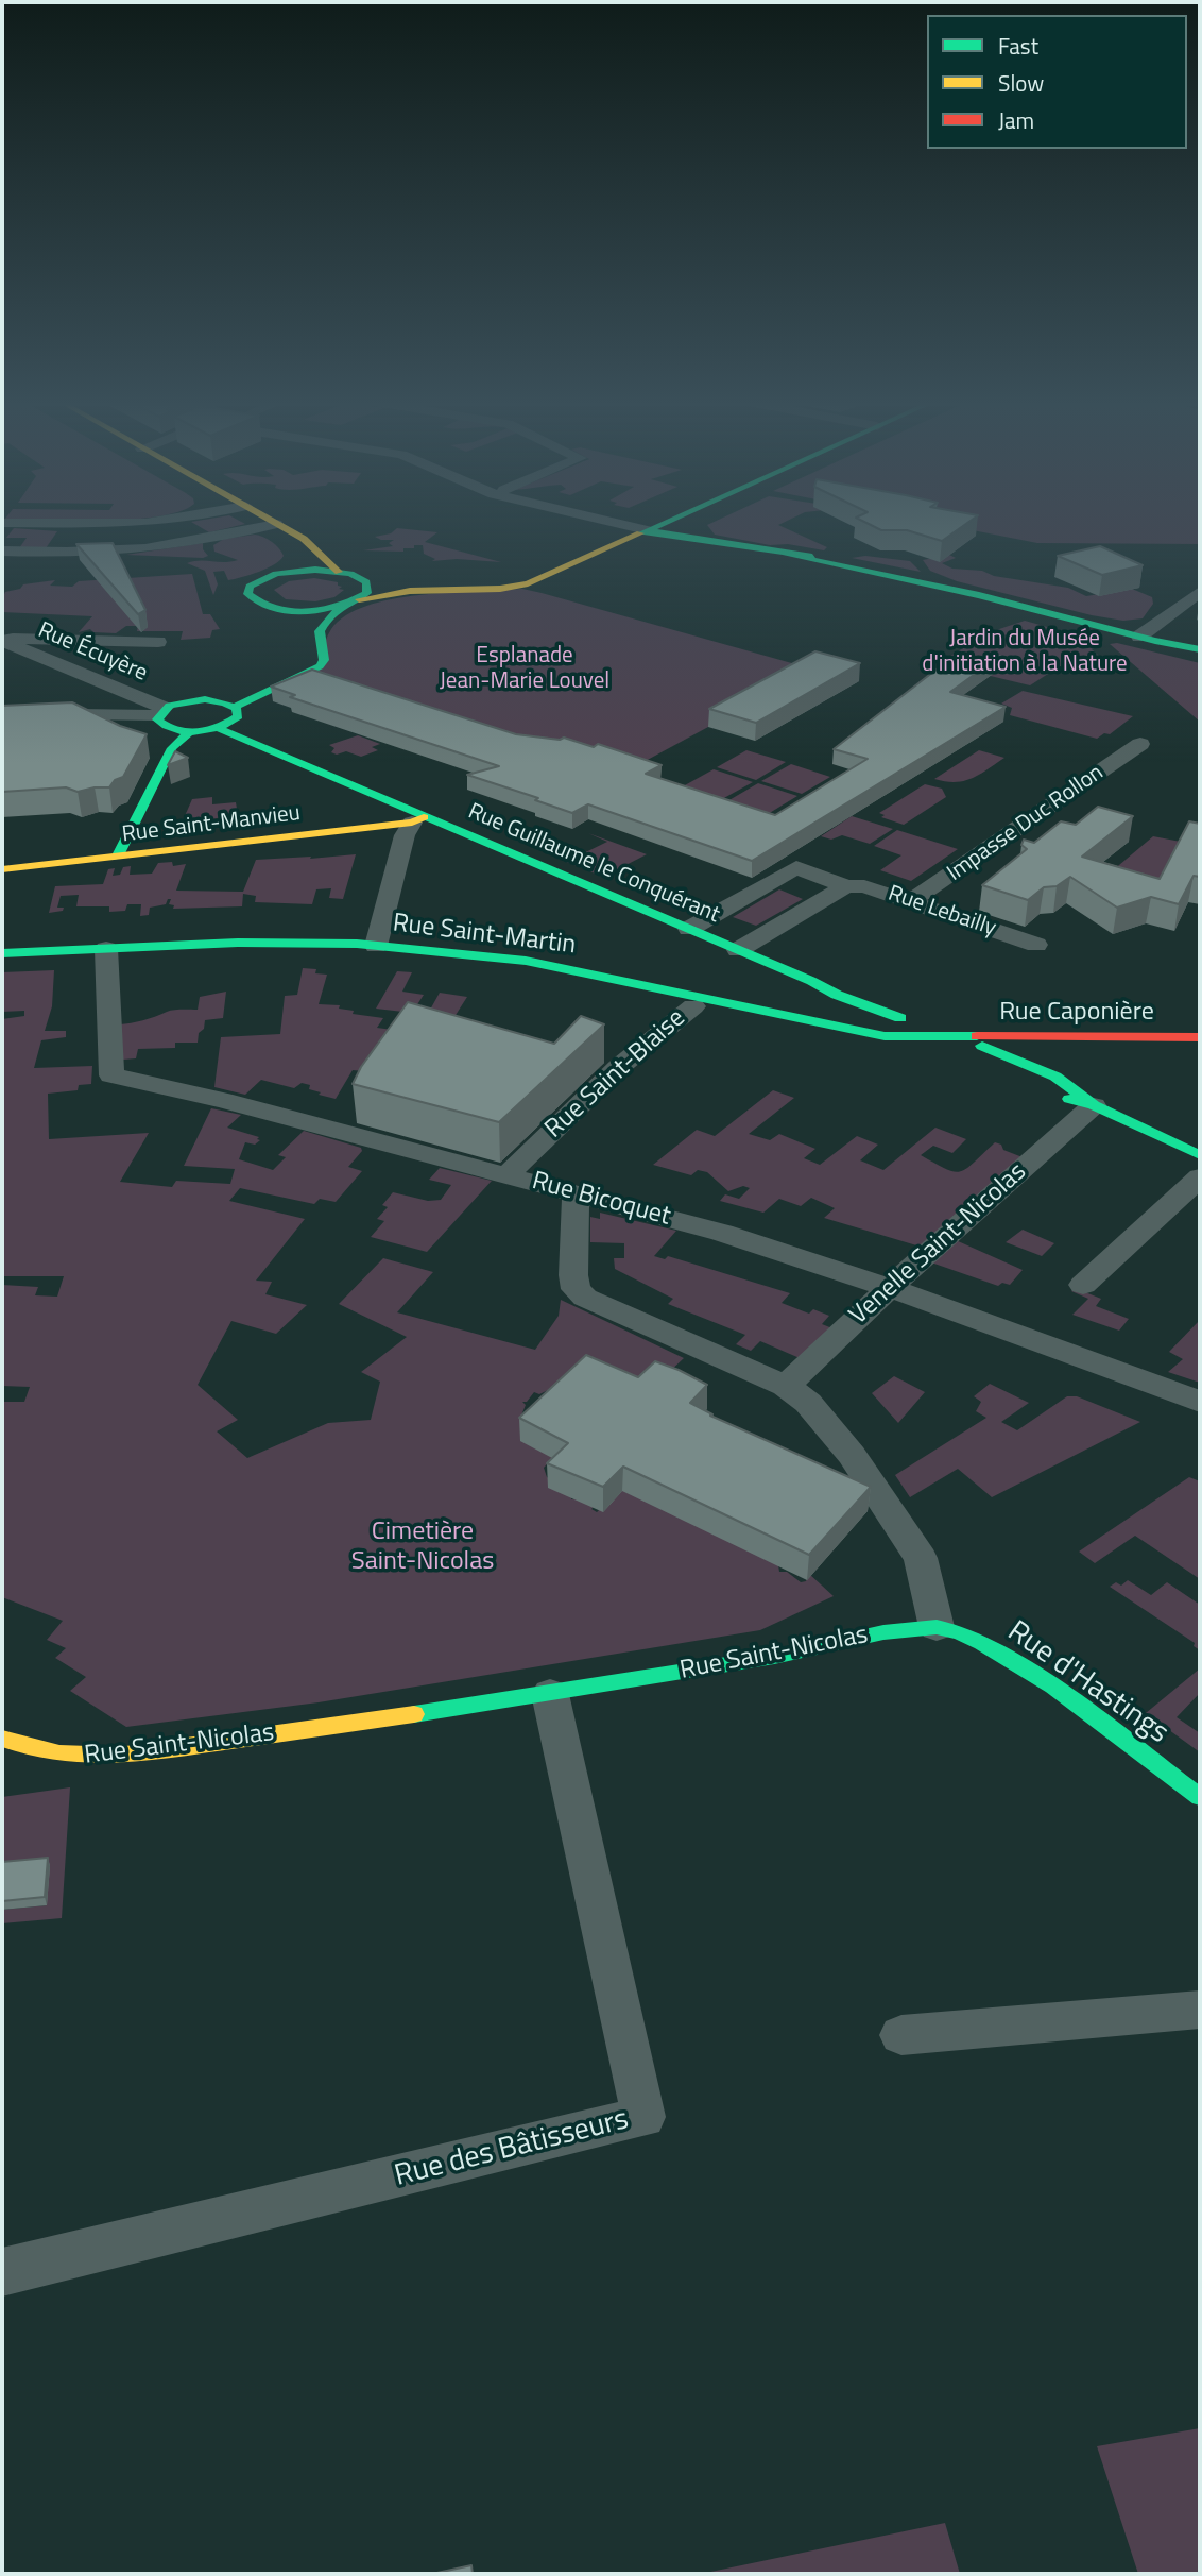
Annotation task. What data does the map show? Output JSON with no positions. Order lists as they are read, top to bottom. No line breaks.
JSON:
{"streets":{"main road":["Rue Saint-Manvieu","Rue Guillaume le Conquérant","Rue Saint-Martin","Rue Caponière","Rue Saint-Nicolas","Rue d'Hastings"],"street":["Rue Écuyère","Impasse Duc Rollon","Rue Lebailly","Rue Saint-Blaise","Rue Bicoquet","Venelle Saint-Nicolas","Rue des Bâtisseurs"]},"crossings":[["Impasse Duc Rollon","Rue Lebailly"],["Rue Saint-Manvieu","Rue Guillaume le Conquérant"],["Rue Guillaume le Conquérant","Rue Lebailly"],["Rue Guillaume le Conquérant","Rue Saint-Martin"],["Rue Guillaume le Conquérant","Rue Caponière"],["Rue Guillaume le Conquérant","Venelle Saint-Nicolas"],["Rue Saint-Martin","Rue Caponière"],["Rue Saint-Martin","Rue Bicoquet"],["Rue Saint-Blaise","Rue Bicoquet"],["Rue Bicoquet","Venelle Saint-Nicolas"],["Rue Saint-Nicolas","Rue d'Hastings"],["Rue Saint-Nicolas","Rue des Bâtisseurs"]],"parks":["Jardin du Musée d'initiation à la Nature","Esplanade Jean-Marie Louvel","Cimetière Saint-Nicolas"],"legend":["Fast","Slow","Jam"]}
